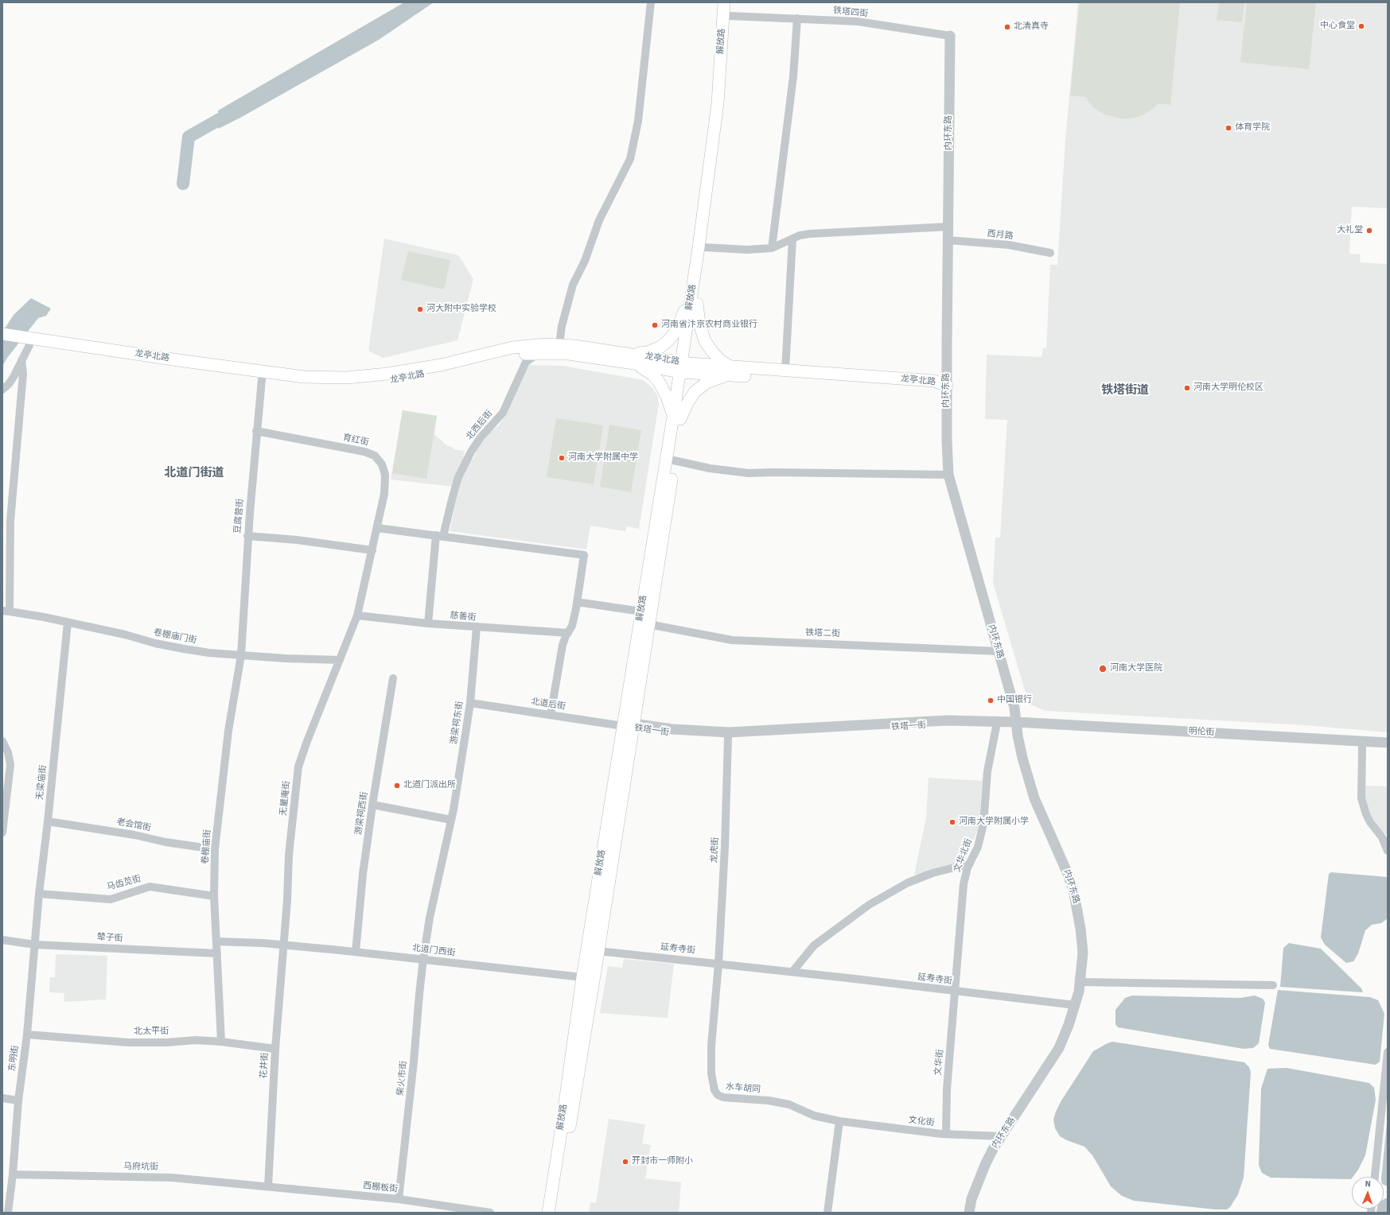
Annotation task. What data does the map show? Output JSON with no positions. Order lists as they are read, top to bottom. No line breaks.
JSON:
{"streets":{"main road":["解放路","龙亭北路"],"street":["铁塔四街","内环东路","西月路","北西后街","育红街","豆腐营街","慈善街","铁塔二街","卷棚庙门街","北道后街","游梁祠东街","铁塔一街","明伦街","无梁庙街","无量庵街","游梁祠西街","老会馆街","卷棚庙街","龙虎街","文华北街","马齿苋街","辇子街","延寿寺街","北道门西街","北太平街","东明街","文华街","花井街","柴火市街","水车胡同","文化街","马府坑街","西棚板街"]},"crossings":[["铁塔四街","解放路"],["铁塔四街","内环东路"],["解放路","龙亭北路"],["解放路","铁塔二街"],["解放路","北道后街"],["解放路","铁塔一街"],["解放路","延寿寺街"],["解放路","北道门西街"],["内环东路","西月路"],["内环东路","龙亭北路"],["内环东路","铁塔二街"],["内环东路","铁塔一街"],["内环东路","明伦街"],["内环东路","延寿寺街"],["内环东路","文化街"],["龙亭北路","北西后街"],["龙亭北路","豆腐营街"],["育红街","豆腐营街"],["育红街","慈善街"],["育红街","卷棚庙门街"],["育红街","无量庵街"],["豆腐营街","卷棚庙门街"],["豆腐营街","卷棚庙街"],["慈善街","游梁祠东街"],["卷棚庙门街","无梁庙街"],["卷棚庙门街","无量庵街"],["卷棚庙门街","卷棚庙街"],["北道后街","游梁祠东街"],["北道后街","铁塔一街"],["游梁祠东街","北道门西街"],["游梁祠东街","柴火市街"],["铁塔一街","明伦街"],["铁塔一街","龙虎街"],["铁塔一街","文华北街"],["无梁庙街","老会馆街"],["无梁庙街","马齿苋街"],["无梁庙街","辇子街"],["无梁庙街","东明街"],["无量庵街","北道门西街"],["无量庵街","花井街"],["游梁祠西街","北道门西街"],["老会馆街","卷棚庙街"],["卷棚庙街","马齿苋街"],["卷棚庙街","辇子街"],["卷棚庙街","北道门西街"],["卷棚庙街","北太平街"],["龙虎街","延寿寺街"],["龙虎街","水车胡同"],["文华北街","延寿寺街"],["文华北街","文华街"],["辇子街","东明街"],["延寿寺街","文华街"],["延寿寺街","水车胡同"],["北道门西街","花井街"],["北道门西街","柴火市街"],["北太平街","东明街"],["北太平街","花井街"],["东明街","马府坑街"],["文华街","文化街"],["花井街","马府坑街"],["花井街","西棚板街"],["柴火市街","西棚板街"],["水车胡同","文化街"],["马府坑街","西棚板街"]],"districts":["铁塔街道","北道门街道"],"places":["中心食堂","北清真寺","体育学院","大礼堂","河大附中实验学校","河南省汴京农村商业银行","河南大学明伦校区","河南大学附属中学","河南大学医院","中国银行","北道门派出所","河南大学附属小学","开封市一师附小"],"north":"top"}
